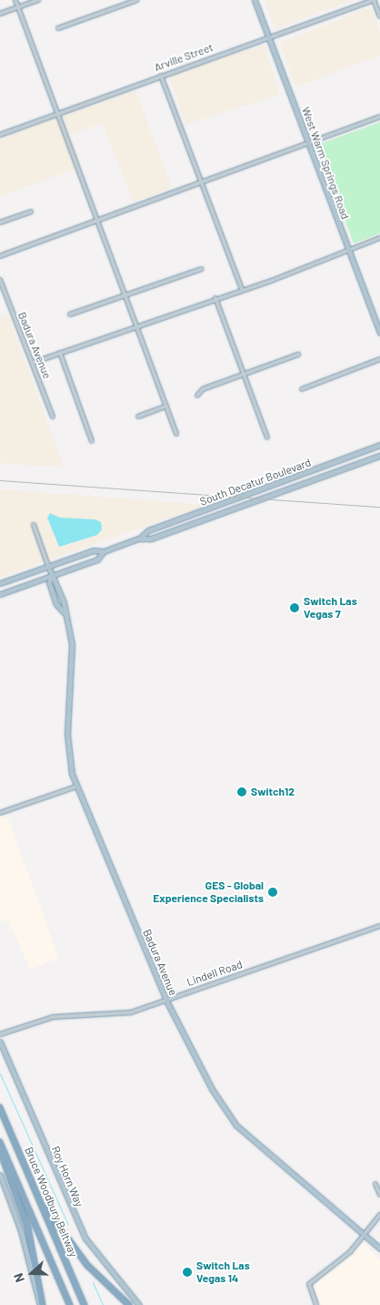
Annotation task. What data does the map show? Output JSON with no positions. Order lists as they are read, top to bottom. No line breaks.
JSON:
{"streets":{"highway":["Bruce Woodbury Beltway"],"main road":["West Warm Springs Road","Badura Avenue","South Decatur Boulevard","Roy Horn Way"],"street":["Arville Street","Lindell Road"]},"crossings":[["Arville Street","West Warm Springs Road"],["Badura Avenue","South Decatur Boulevard"],["Badura Avenue","Lindell Road"]],"places":["Switch Las Vegas 7","Switch12","GES - Global Experience Specialists","Switch Las Vegas 14"],"north":"left"}
